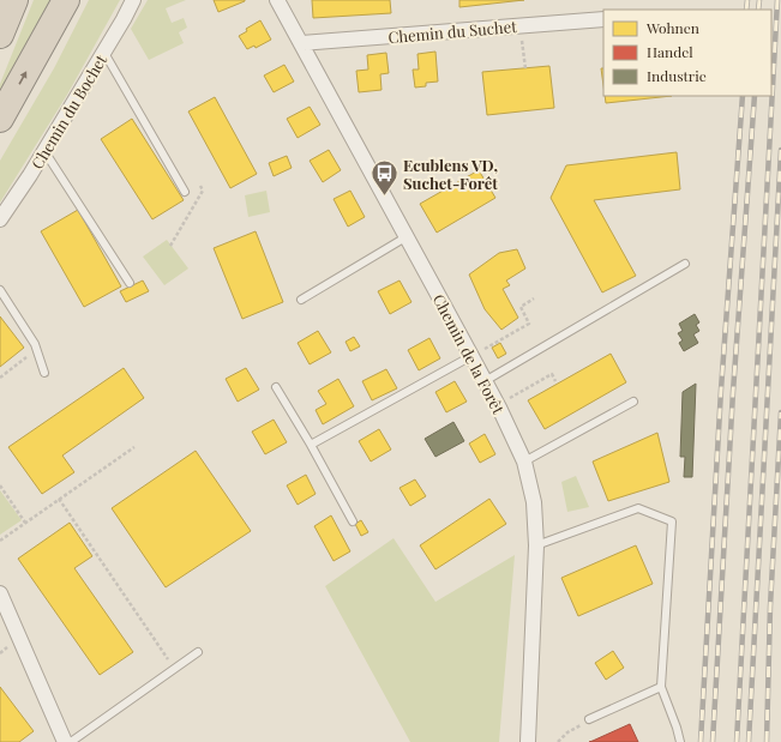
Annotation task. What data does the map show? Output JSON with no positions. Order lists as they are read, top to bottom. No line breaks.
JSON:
{"streets":{"street":["Chemin du Suchet","Chemin du Bochet","Chemin de la Forêt"]},"crossings":[["Chemin du Suchet","Chemin de la Forêt"]],"places":{"bus stop":["Ecublens VD, Suchet-Forêt"]},"legend":["Wohnen","Handel","Industrie"]}
